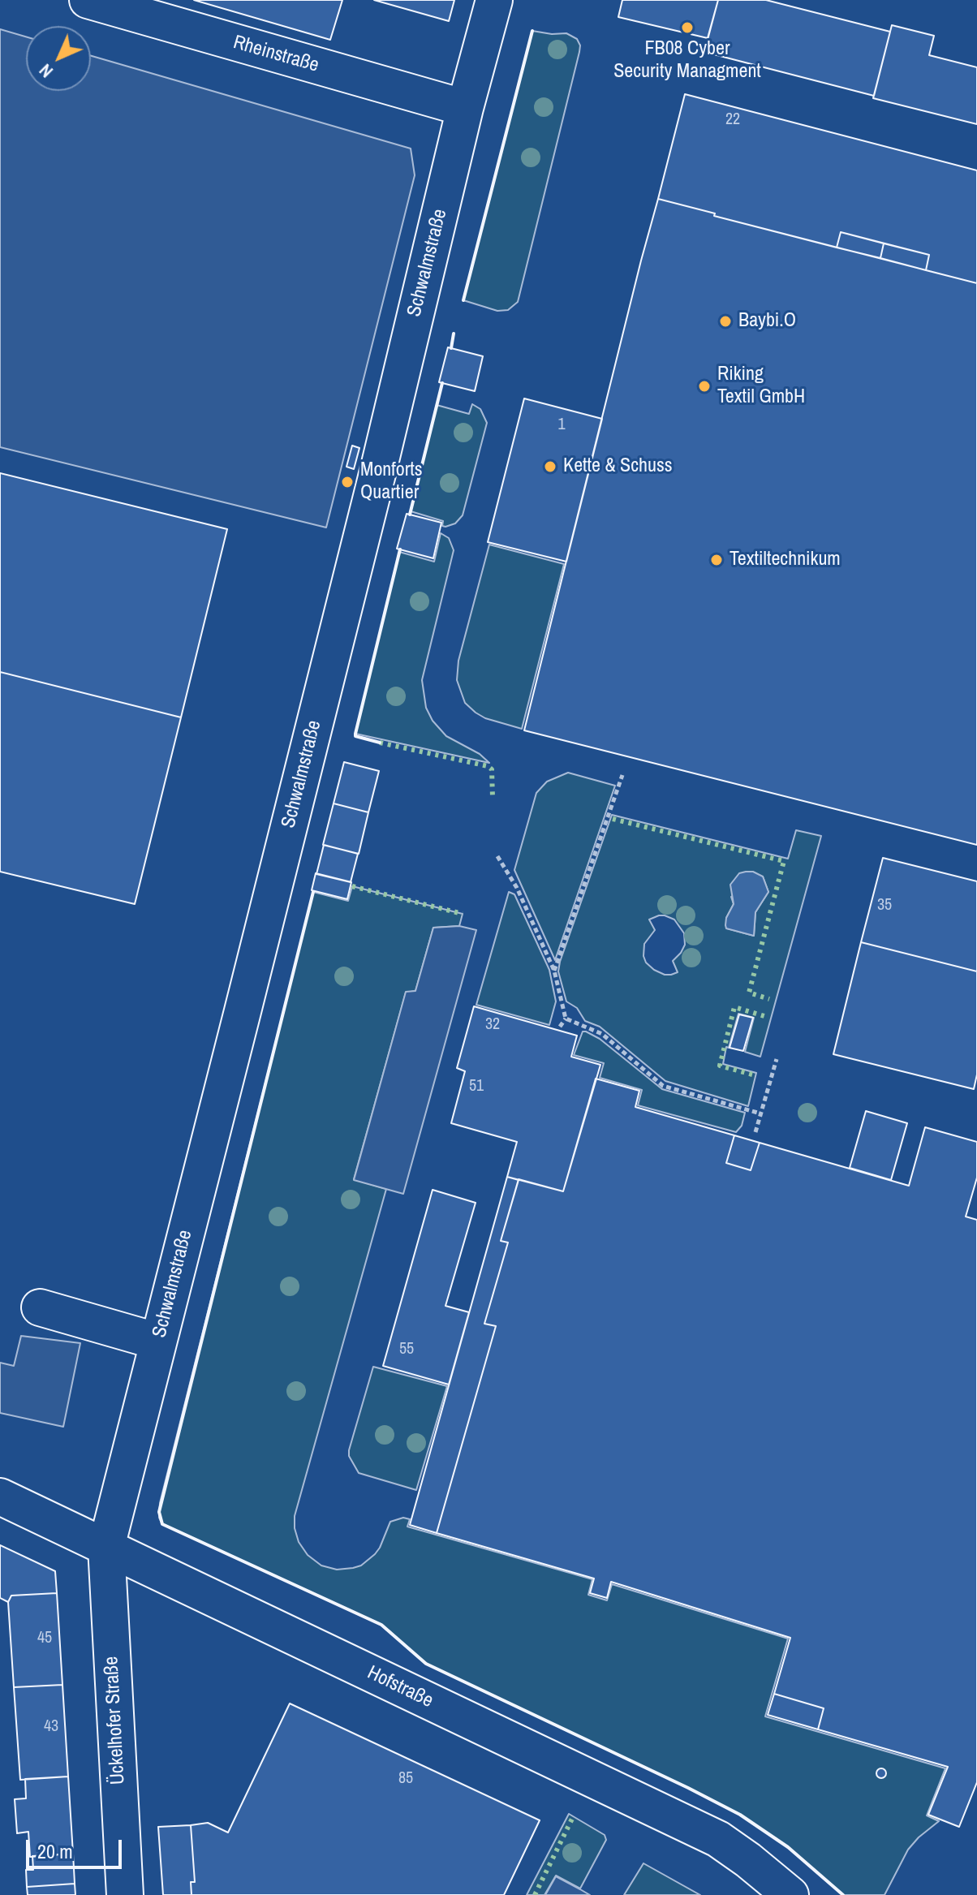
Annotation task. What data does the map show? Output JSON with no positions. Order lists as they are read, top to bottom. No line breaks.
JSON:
{"streets":{"street":["Rheinstraße","Schwalmstraße","Hofstraße","Ückelhofer Straße"]},"crossings":[["Rheinstraße","Schwalmstraße"],["Schwalmstraße","Hofstraße"],["Schwalmstraße","Ückelhofer Straße"],["Hofstraße","Ückelhofer Straße"]],"places":["FB08 Cyber Security Managment","Baybi.O","Riking Textil GmbH","Kette & Schuss","Monforts Quartier","Textiltechnikum"],"house_numbers":["22","1","35","32","51","55","45","43","85"],"scale_bar":"20 m","north":"bottom left"}
